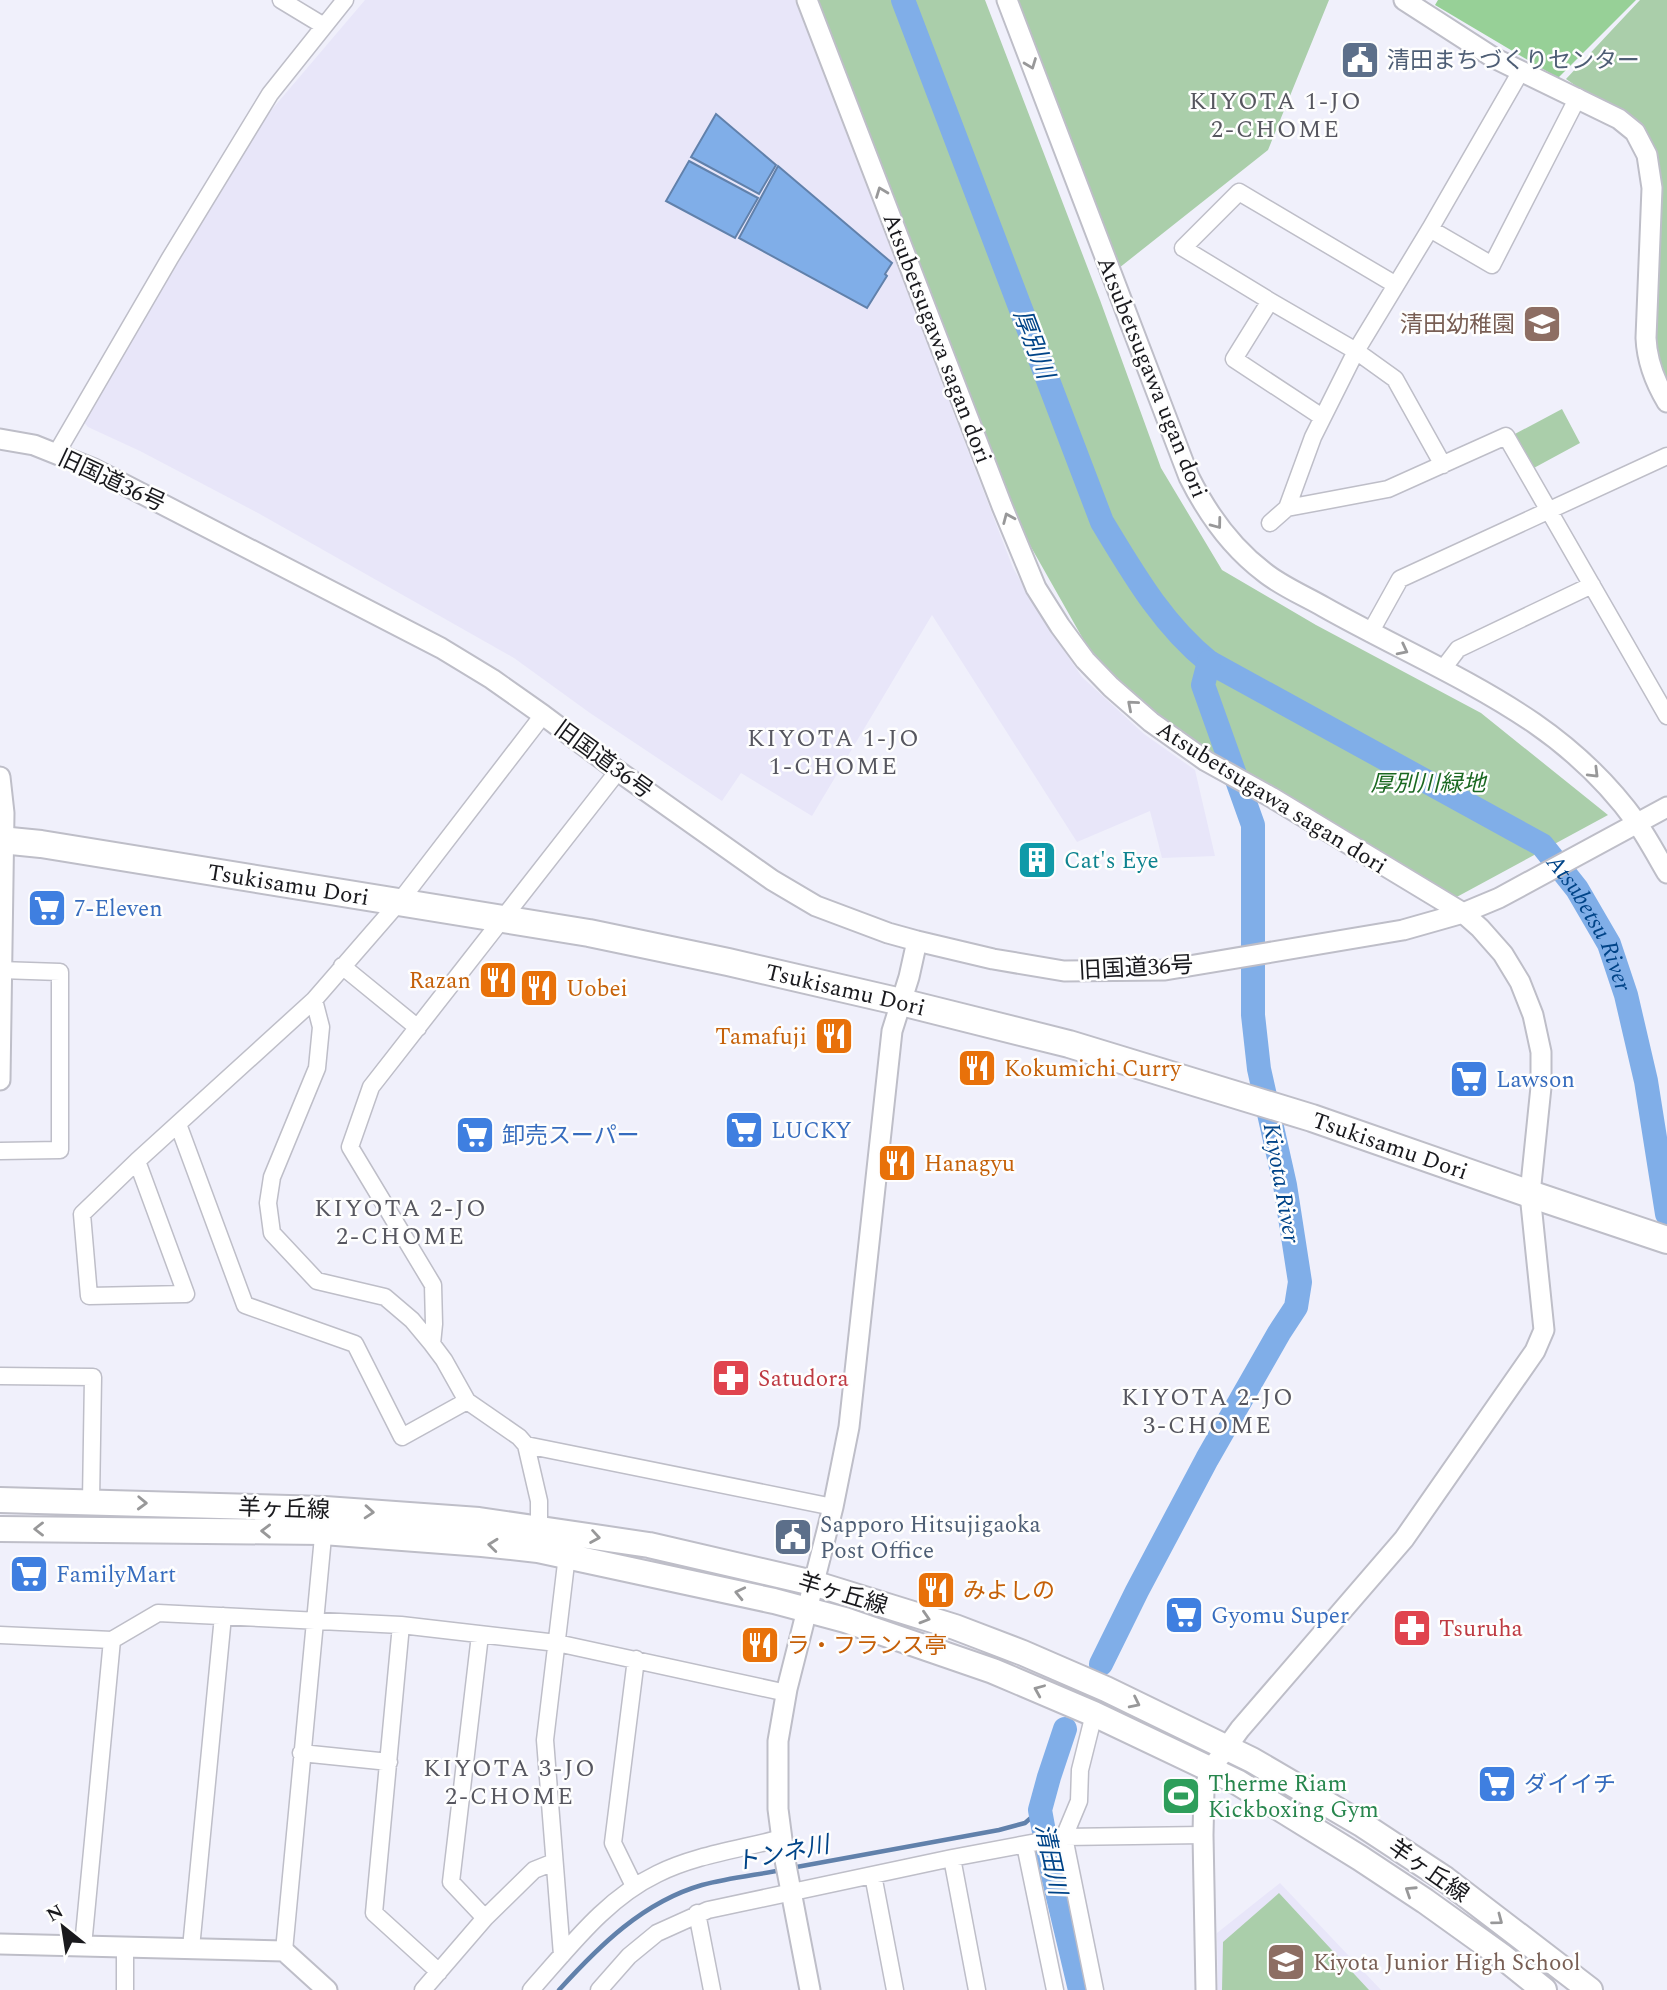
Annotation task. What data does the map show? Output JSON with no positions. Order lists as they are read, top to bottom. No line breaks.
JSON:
{"streets":{"highway":["Tsukisamu Dori"],"main road":["羊ヶ丘線"],"street":["Atsubetsugawa sagan dori","Atsubetsugawa ugan dori","旧国道36号"]},"crossings":[["Atsubetsugawa sagan dori","旧国道36号"],["Atsubetsugawa sagan dori","Tsukisamu Dori"],["Atsubetsugawa sagan dori","羊ヶ丘線"]],"one_way":["Atsubetsugawa sagan dori","Atsubetsugawa ugan dori"],"districts":["KIYOTA 1-JO 2-CHOME","KIYOTA 1-JO 1-CHOME","KIYOTA 2-JO 2-CHOME","KIYOTA 2-JO 3-CHOME","KIYOTA 3-JO 2-CHOME"],"water":["厚別川","Atsubetsu River","Kiyota River","トンネ川","清田川"],"parks":["厚別川緑地"],"places":{"public building":["清田まちづくりセンター","Sapporo Hitsujigaoka Post Office"],"school or university":["清田幼稚園","Kiyota Junior High School"],"building":["Cat's Eye"],"supermarket":["7-Eleven","Lawson","LUCKY","卸売スーパー","FamilyMart","Gyomu Super","ダイイチ"],"restaurant":["Razan","Uobei","Tamafuji","Kokumichi Curry","Hanagyu","みよしの","ラ・フランス亭"],"pharmacy":["Satudora","Tsuruha"],"sports":["Therme Riam Kickboxing Gym"]},"north":"top left"}
